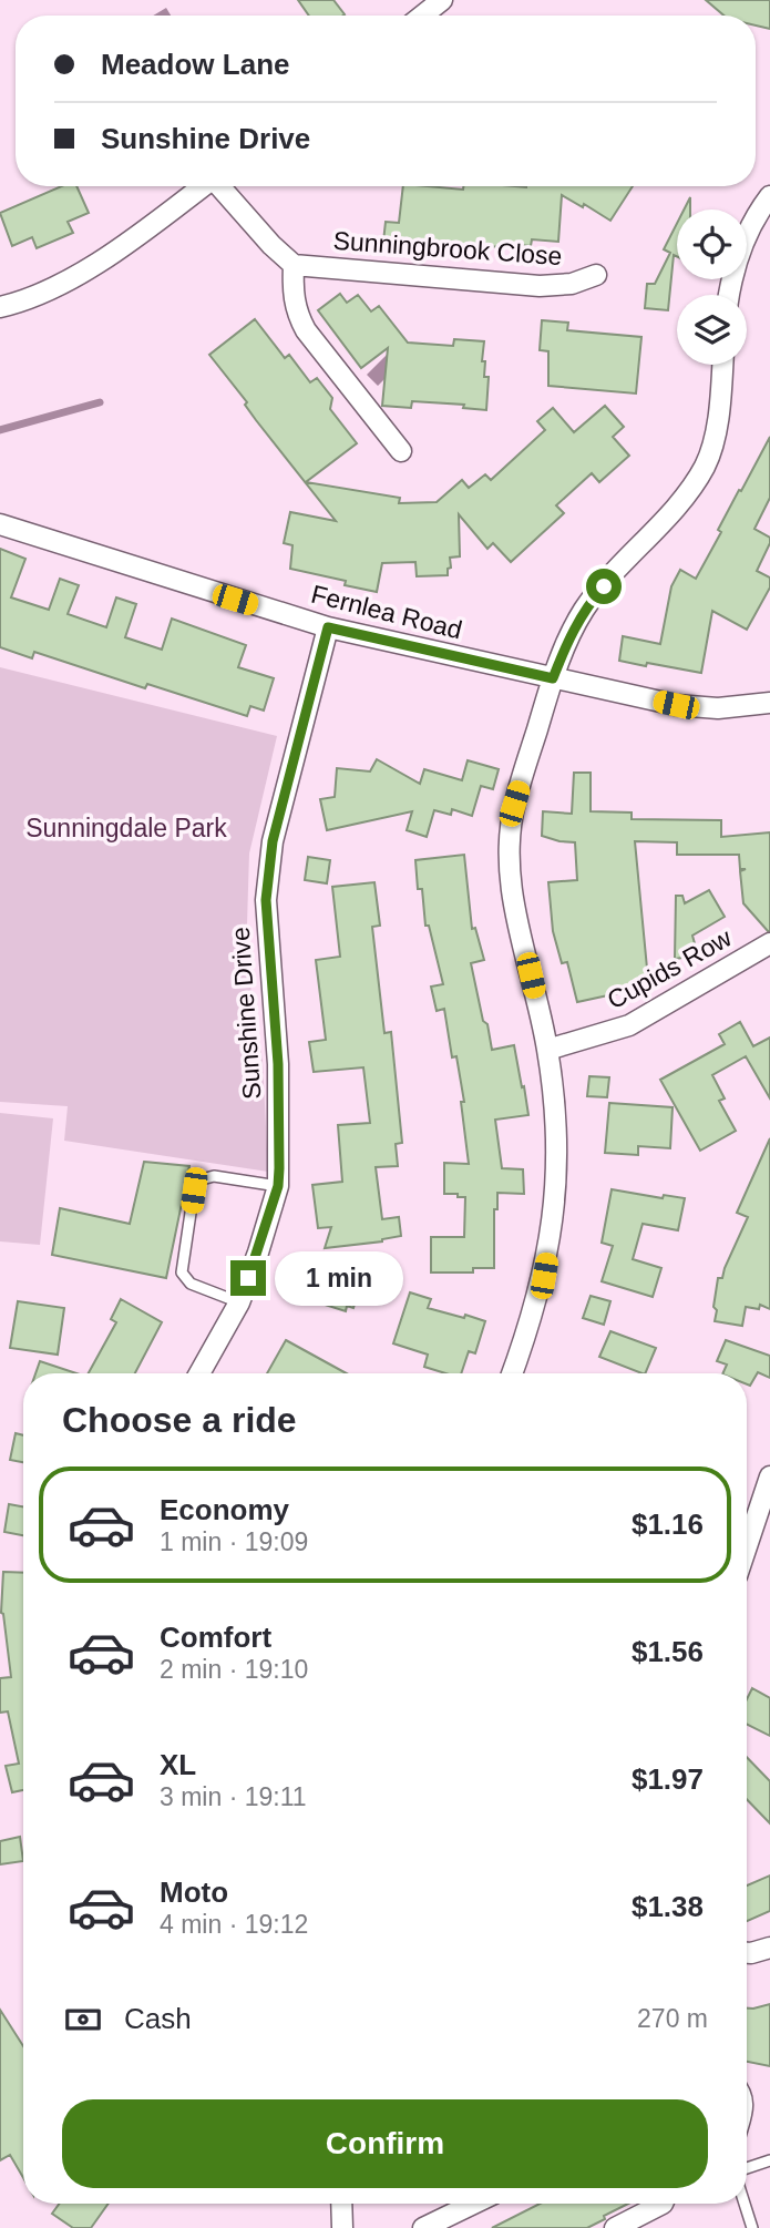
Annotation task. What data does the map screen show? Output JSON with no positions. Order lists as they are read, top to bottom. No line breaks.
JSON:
{"streets":{"street":["Sunningbrook Close","Fernlea Road","Cupids Row","Sunshine Drive"]},"crossings":[["Fernlea Road","Sunshine Drive"]],"parks":["Sunningdale Park"],"page":{"banner":["Meadow Lane","Sunshine Drive"],"bubble":"1 min","heading":"Choose a ride","list":[{"name":"Economy","note":"1 min · 19:09","value":"$1.16"},{"name":"Comfort","note":"2 min · 19:10","value":"$1.56"},{"name":"XL","note":"3 min · 19:11","value":"$1.97"},{"name":"Moto","note":"4 min · 19:12","value":"$1.38"}],"pay":["Cash","270 m"],"buttons":"Confirm"}}
